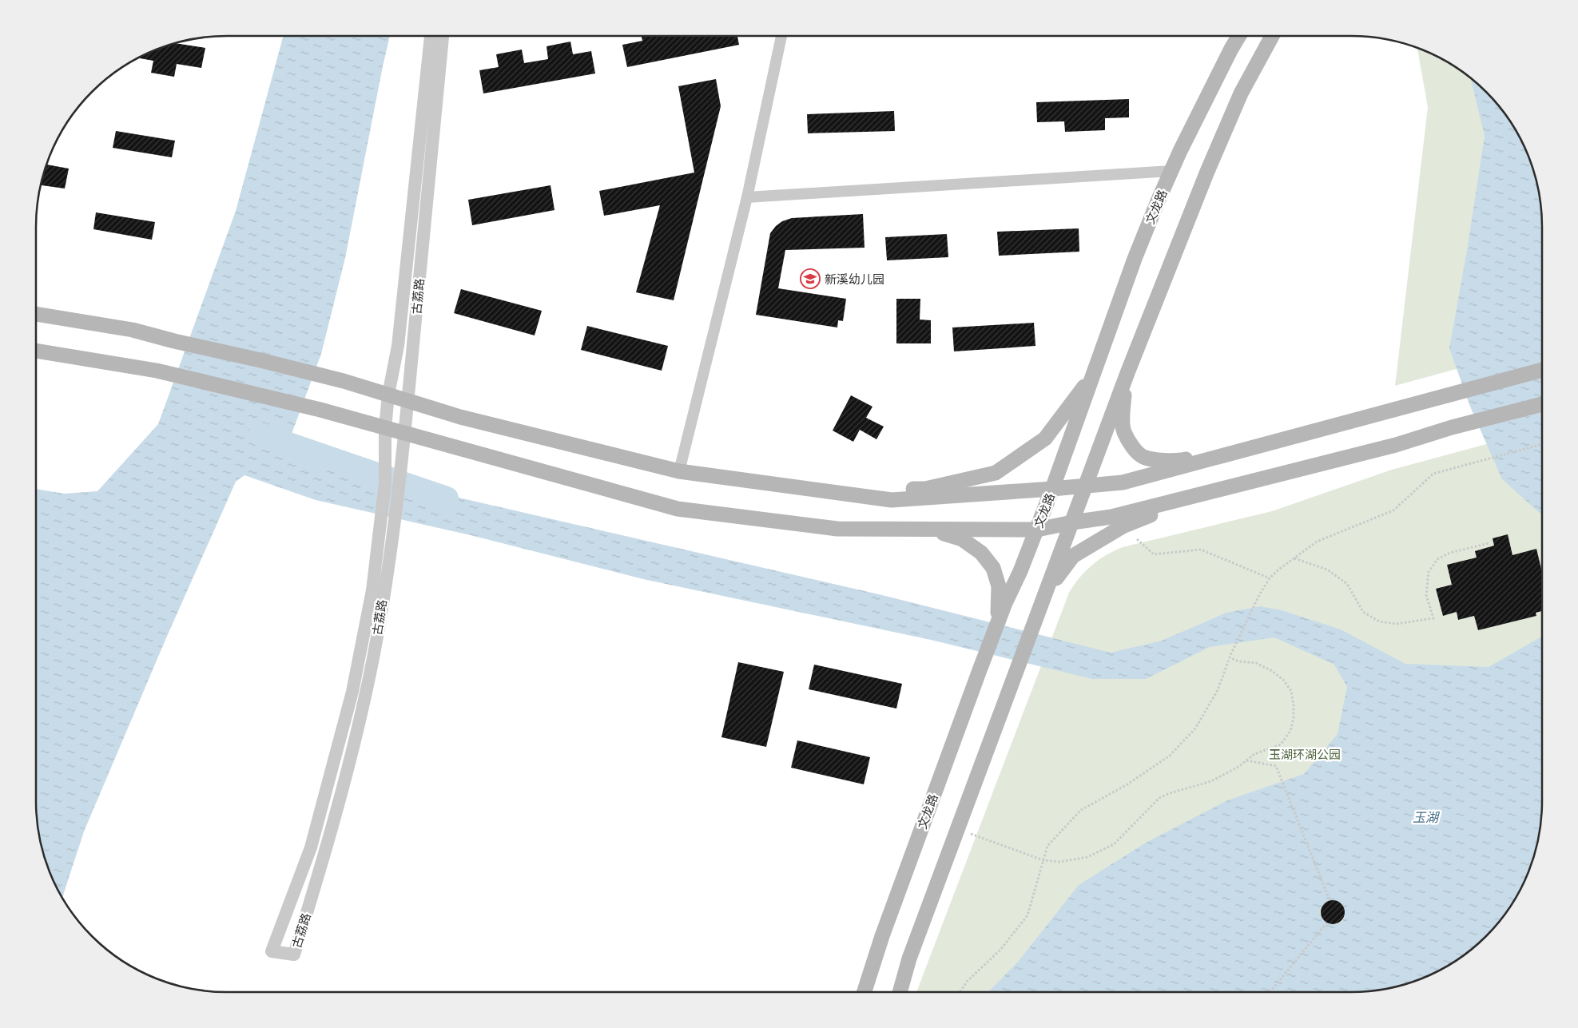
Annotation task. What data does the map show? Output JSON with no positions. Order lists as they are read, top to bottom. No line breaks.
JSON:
{"streets":{"main road":["文龙路"],"street":["古荔路"]},"water":["玉湖"],"parks":["玉湖环湖公园"],"places":{"school or university":["新溪幼儿园"]}}
